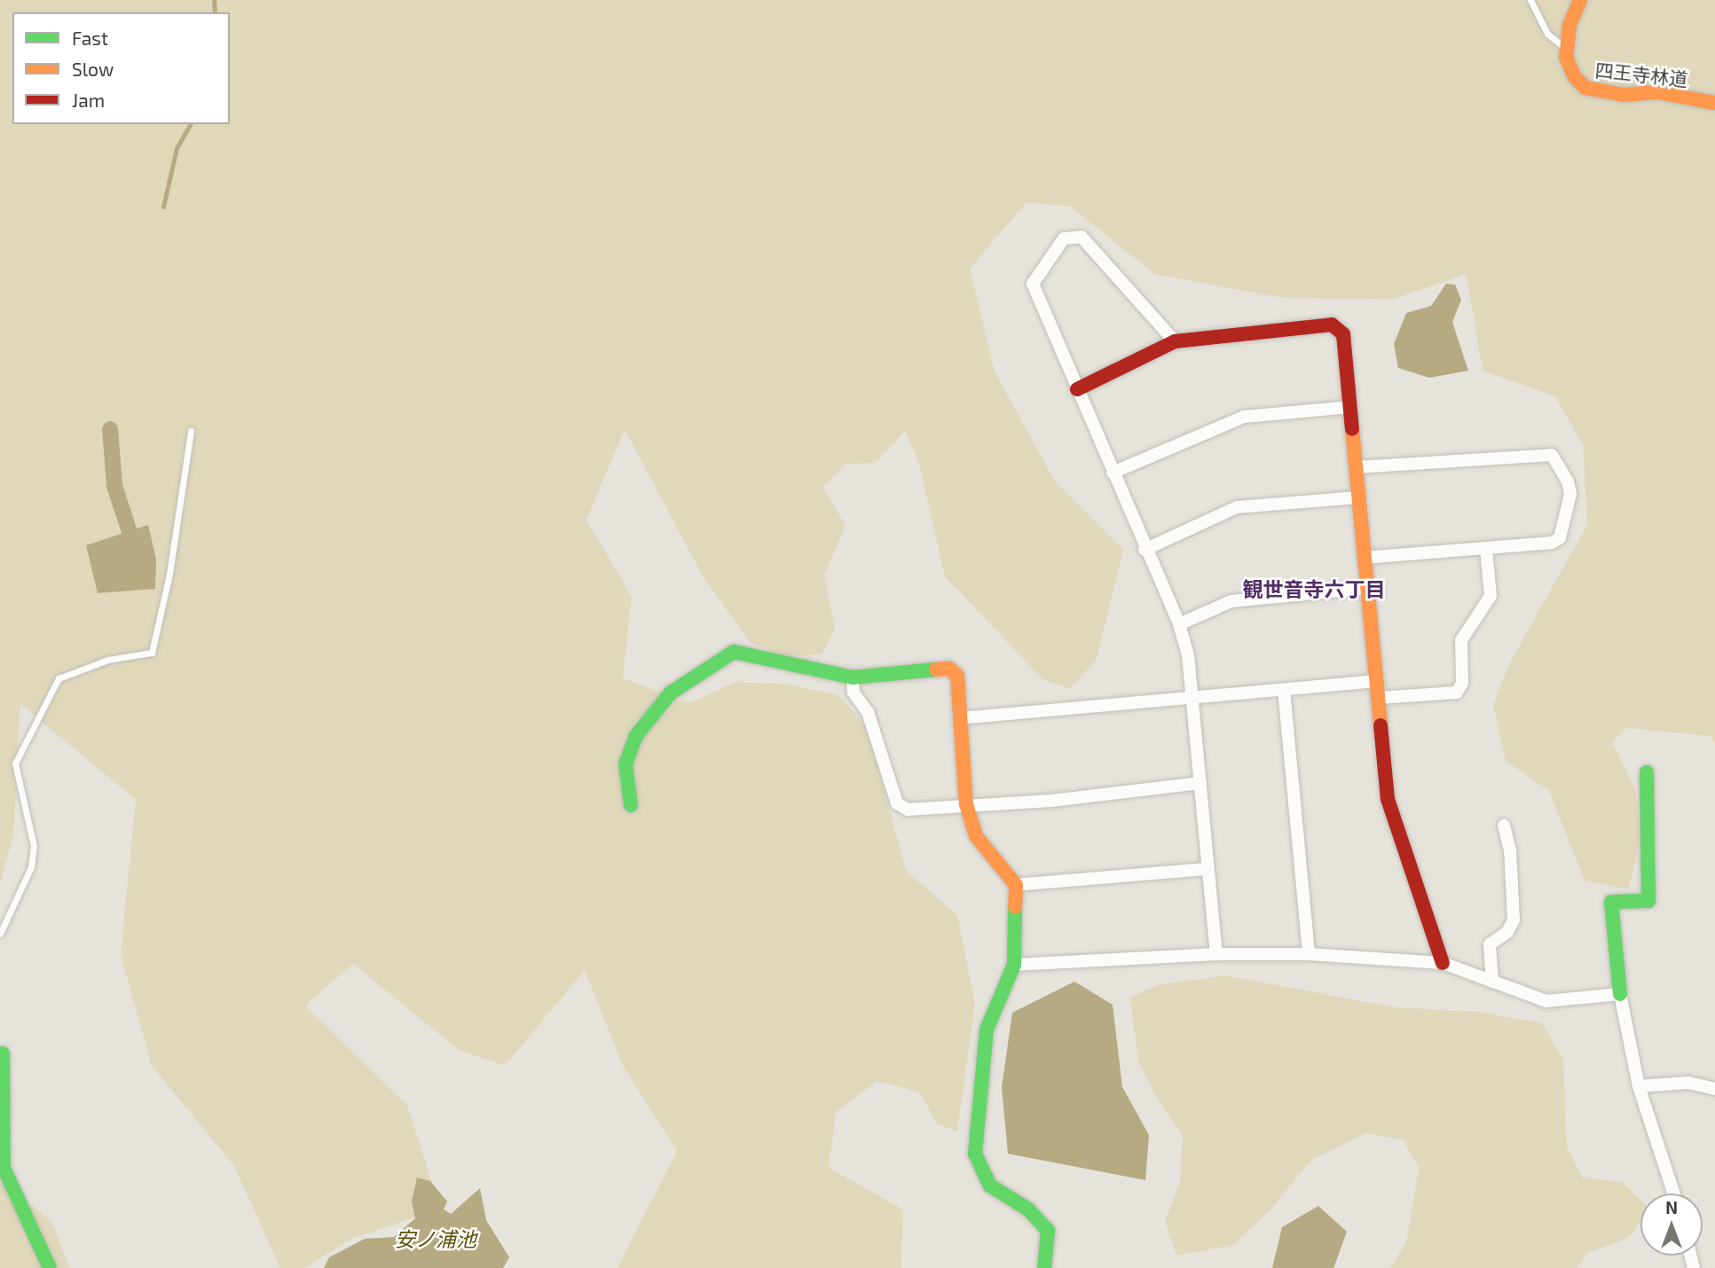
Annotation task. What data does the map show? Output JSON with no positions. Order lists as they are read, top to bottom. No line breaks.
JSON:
{"streets":{"street":["四王寺林道"]},"districts":["観世音寺六丁目"],"water":["安ノ浦池"],"legend":["Fast","Slow","Jam"],"north":"top"}
